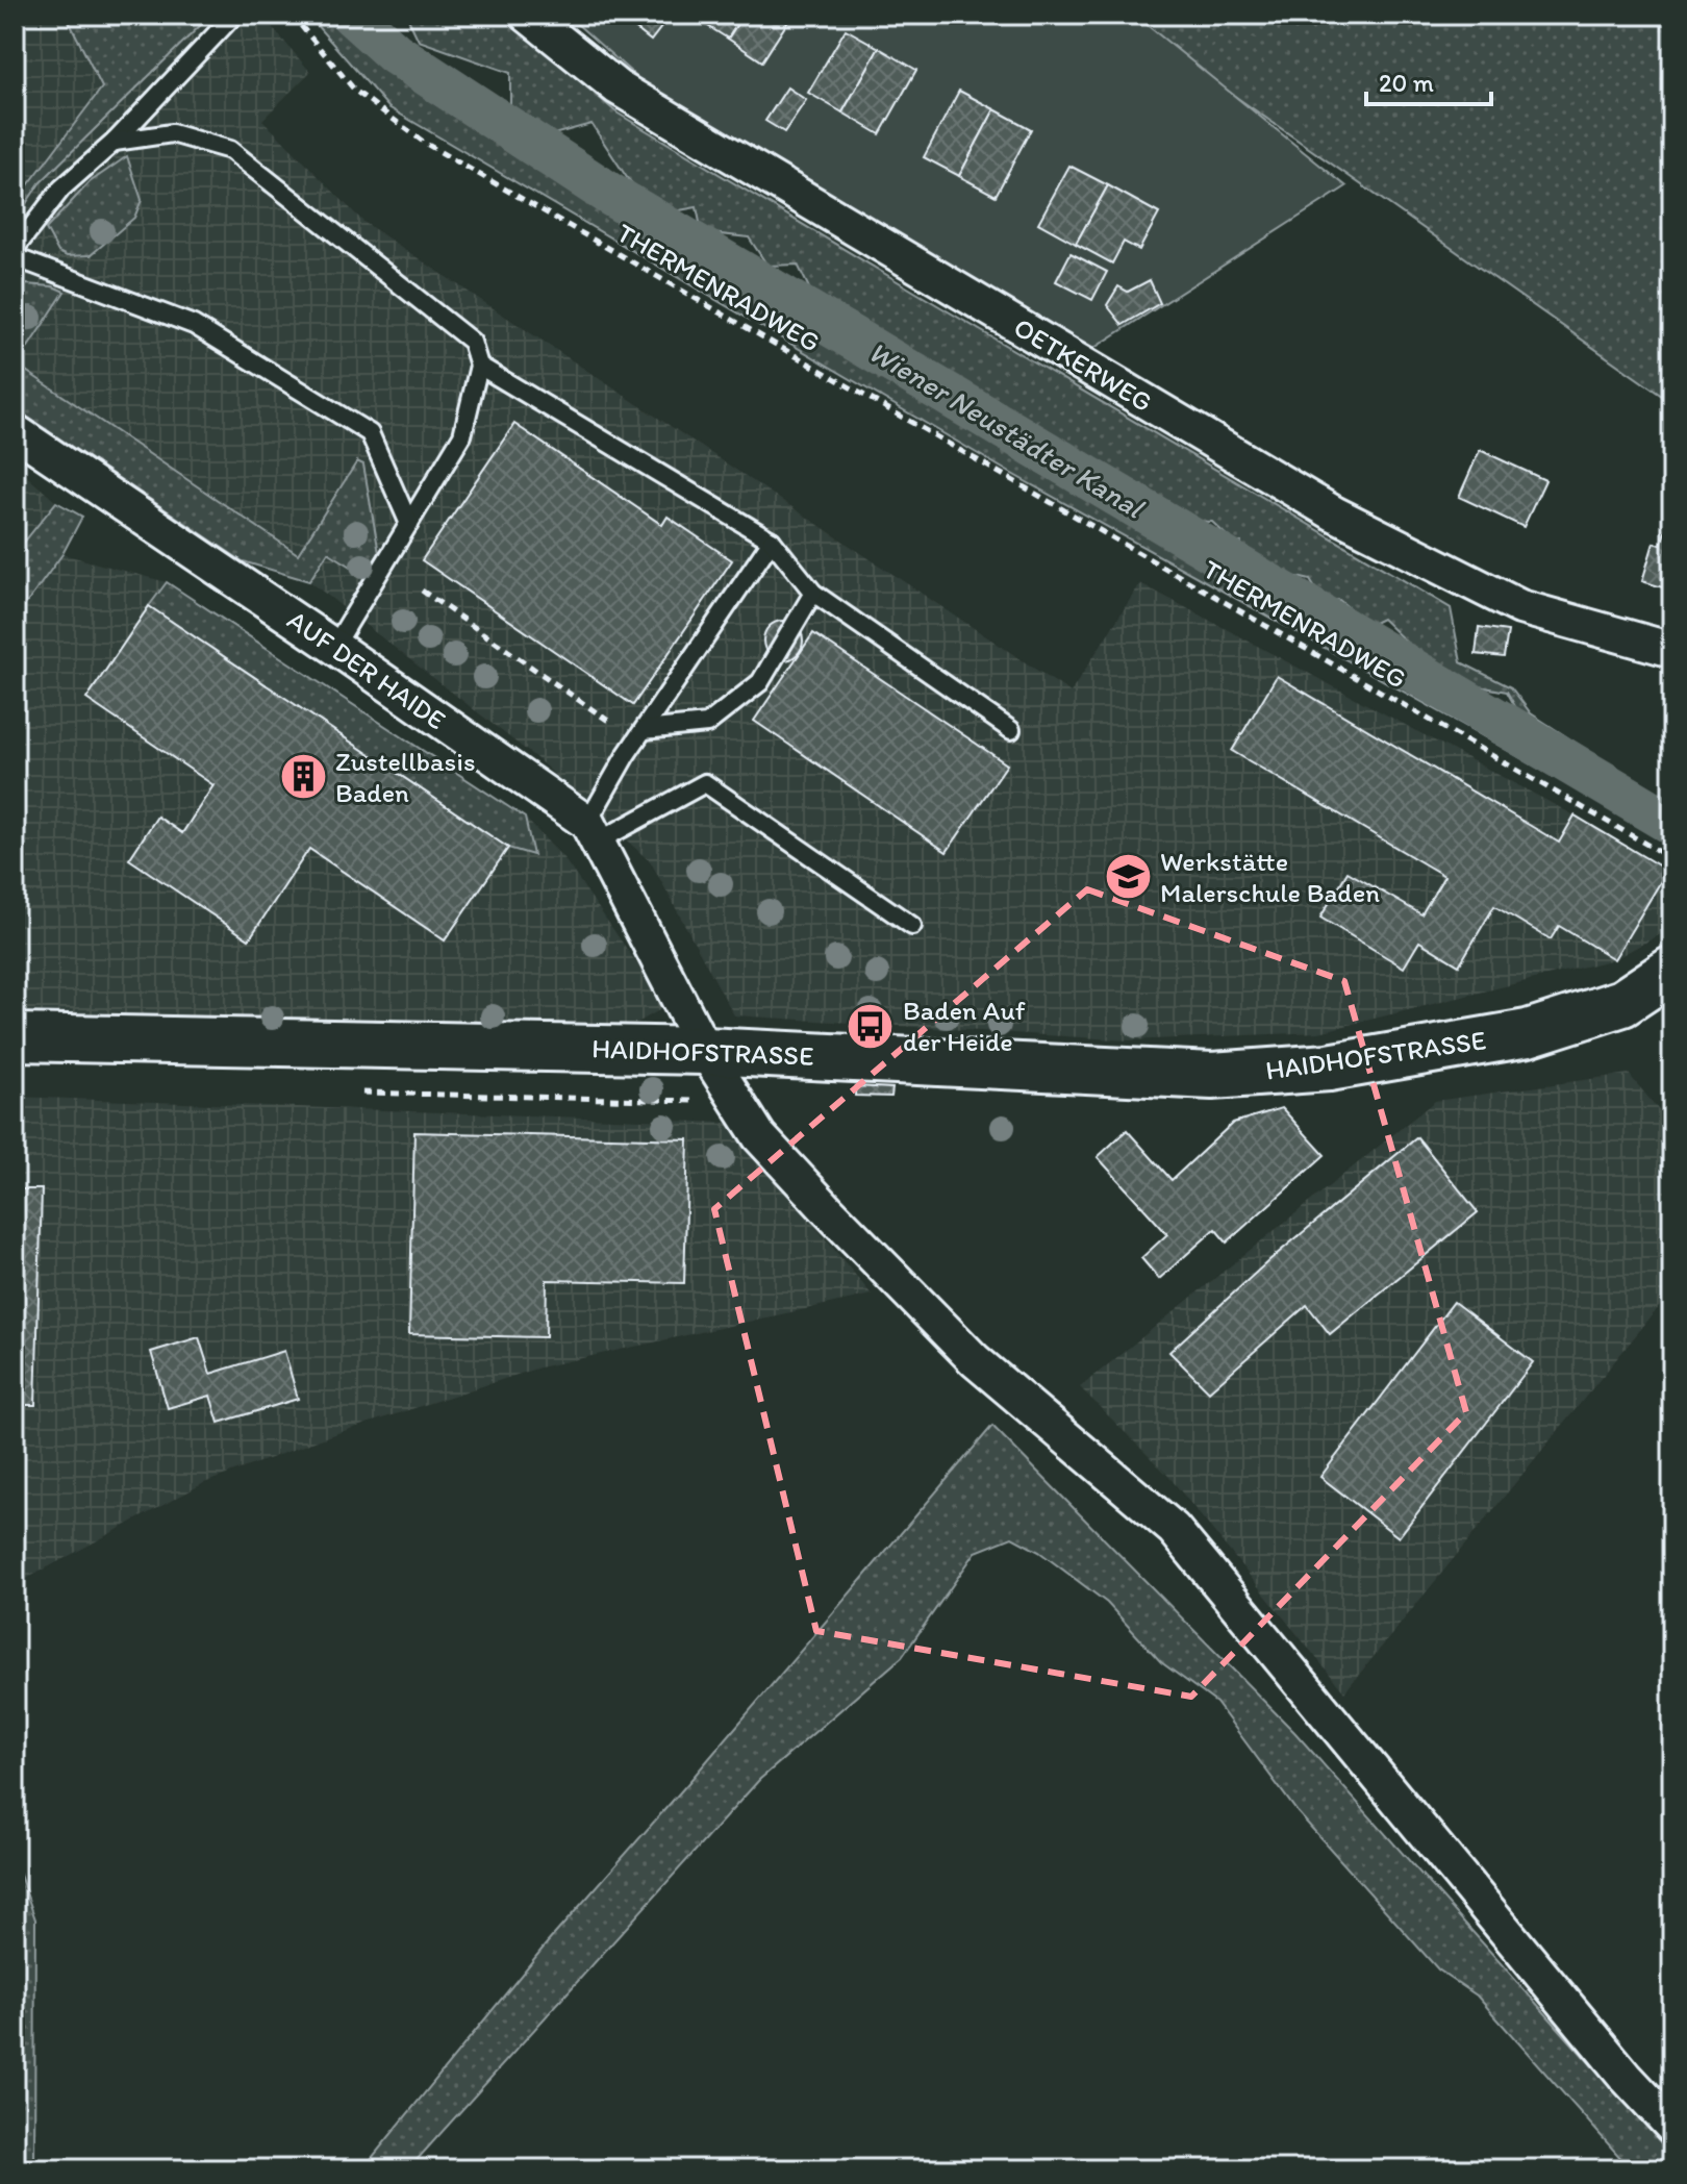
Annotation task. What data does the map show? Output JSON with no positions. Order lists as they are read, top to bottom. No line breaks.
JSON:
{"streets":{"street":["OETKERWEG","AUF DER HAIDE","HAIDHOFSTRASSE"],"path":["THERMENRADWEG"]},"crossings":[["AUF DER HAIDE","HAIDHOFSTRASSE"]],"water":["Wiener Neustädter Kanal"],"places":{"building":["Zustellbasis Baden"],"school or university":["Werkstätte Malerschule Baden"],"bus stop":["Baden Auf der Heide"]},"scale_bar":"20 m"}
